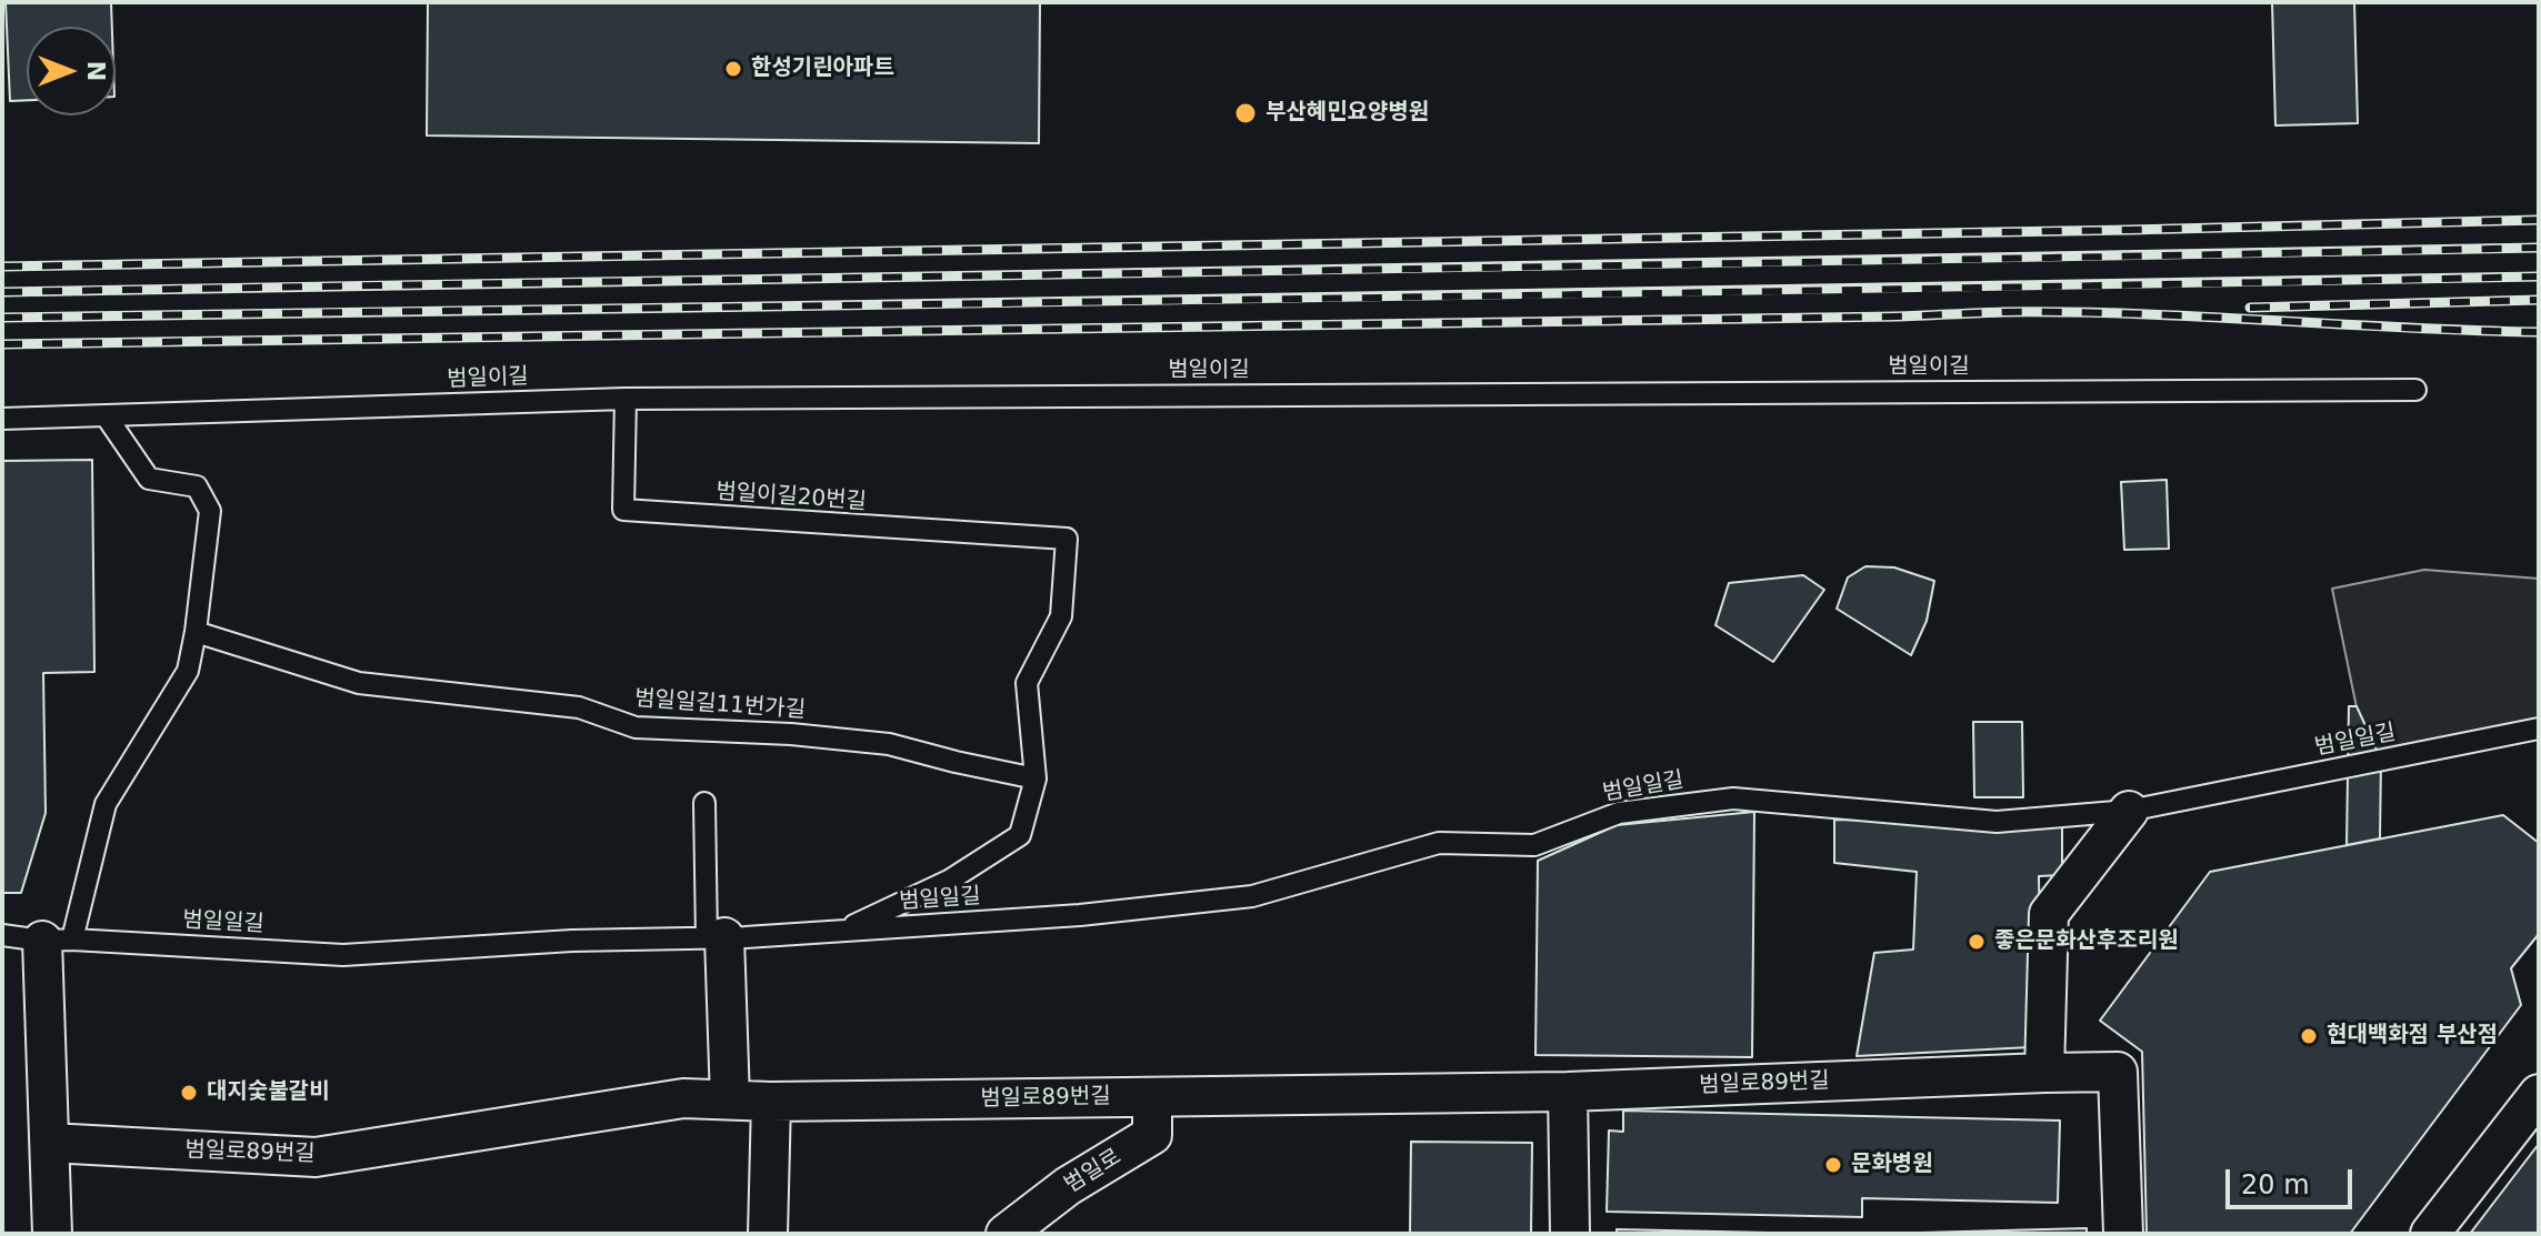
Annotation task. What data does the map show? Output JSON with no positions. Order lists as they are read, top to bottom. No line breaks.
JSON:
{"streets":{"street":["범일로89번길","범일로"],"lane":["범일이길","범일이길20번길","범일일길11번가길","범일일길"]},"crossings":[["범일이길","범일이길20번길"],["범일이길20번길","범일일길11번가길"],["범일로89번길","범일로"]],"places":["한성기린아파트","부산혜민요양병원","좋은문화산후조리원","현대백화점 부산점","대지숯불갈비","문화병원"],"scale_bar":"20 m","north":"right"}
